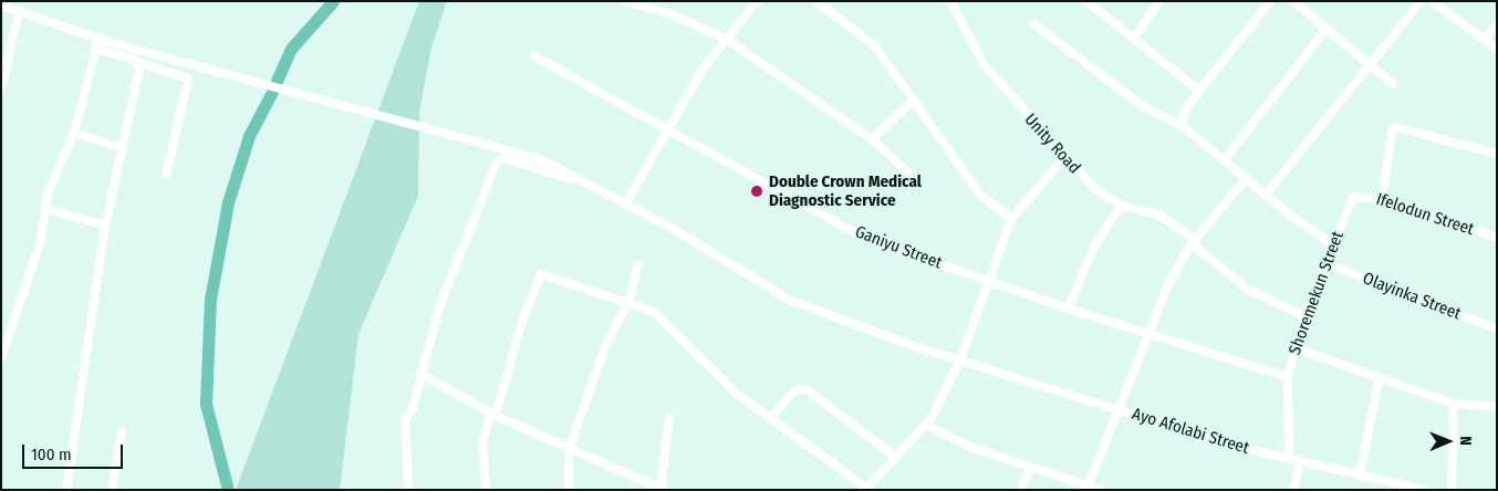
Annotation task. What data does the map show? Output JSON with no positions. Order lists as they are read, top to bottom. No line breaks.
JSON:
{"streets":{"street":["Unity Road","Ifelodun Street","Ganiyu Street","Shoremekun Street","Olayinka Street","Ayo Afolabi Street"]},"crossings":[["Unity Road","Shoremekun Street"],["Ifelodun Street","Shoremekun Street"],["Ganiyu Street","Shoremekun Street"],["Shoremekun Street","Olayinka Street"],["Shoremekun Street","Ayo Afolabi Street"]],"places":["Double Crown Medical Diagnostic Service"],"scale_bar":"100 m","north":"right"}
